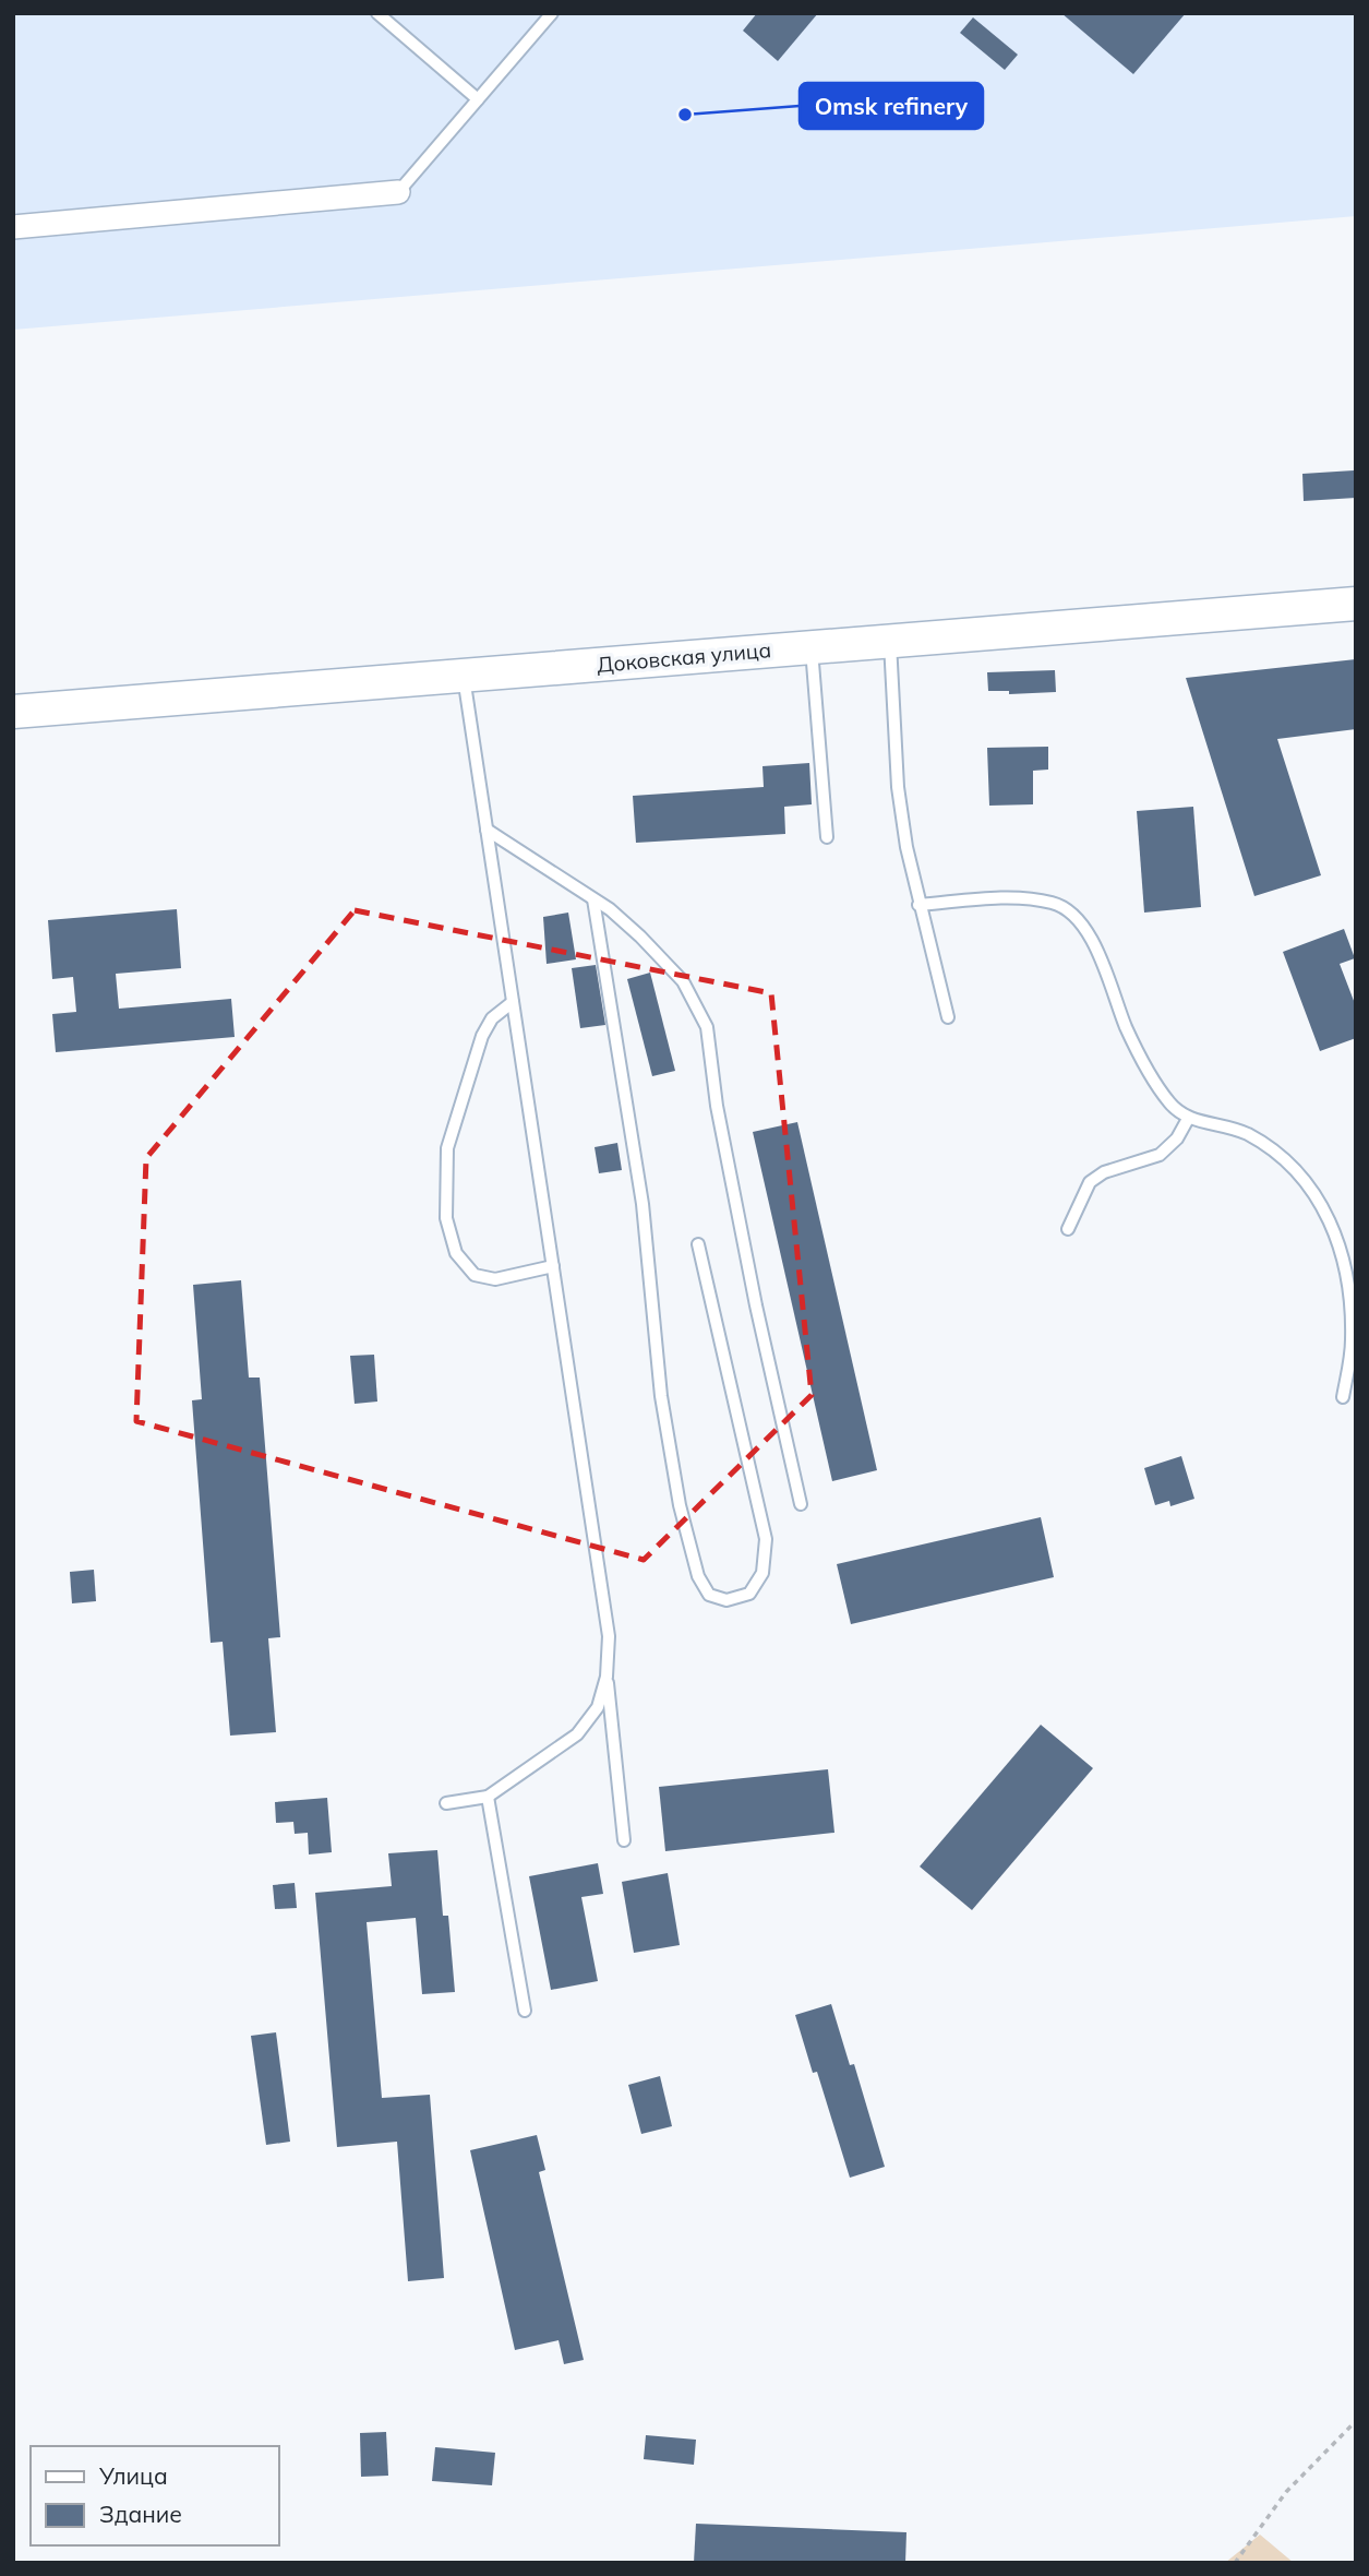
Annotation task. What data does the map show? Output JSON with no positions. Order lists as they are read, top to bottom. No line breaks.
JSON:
{"streets":{"street":["Доковская улица"]},"places":["Omsk refinery"],"legend":["Улица","Здание"]}
